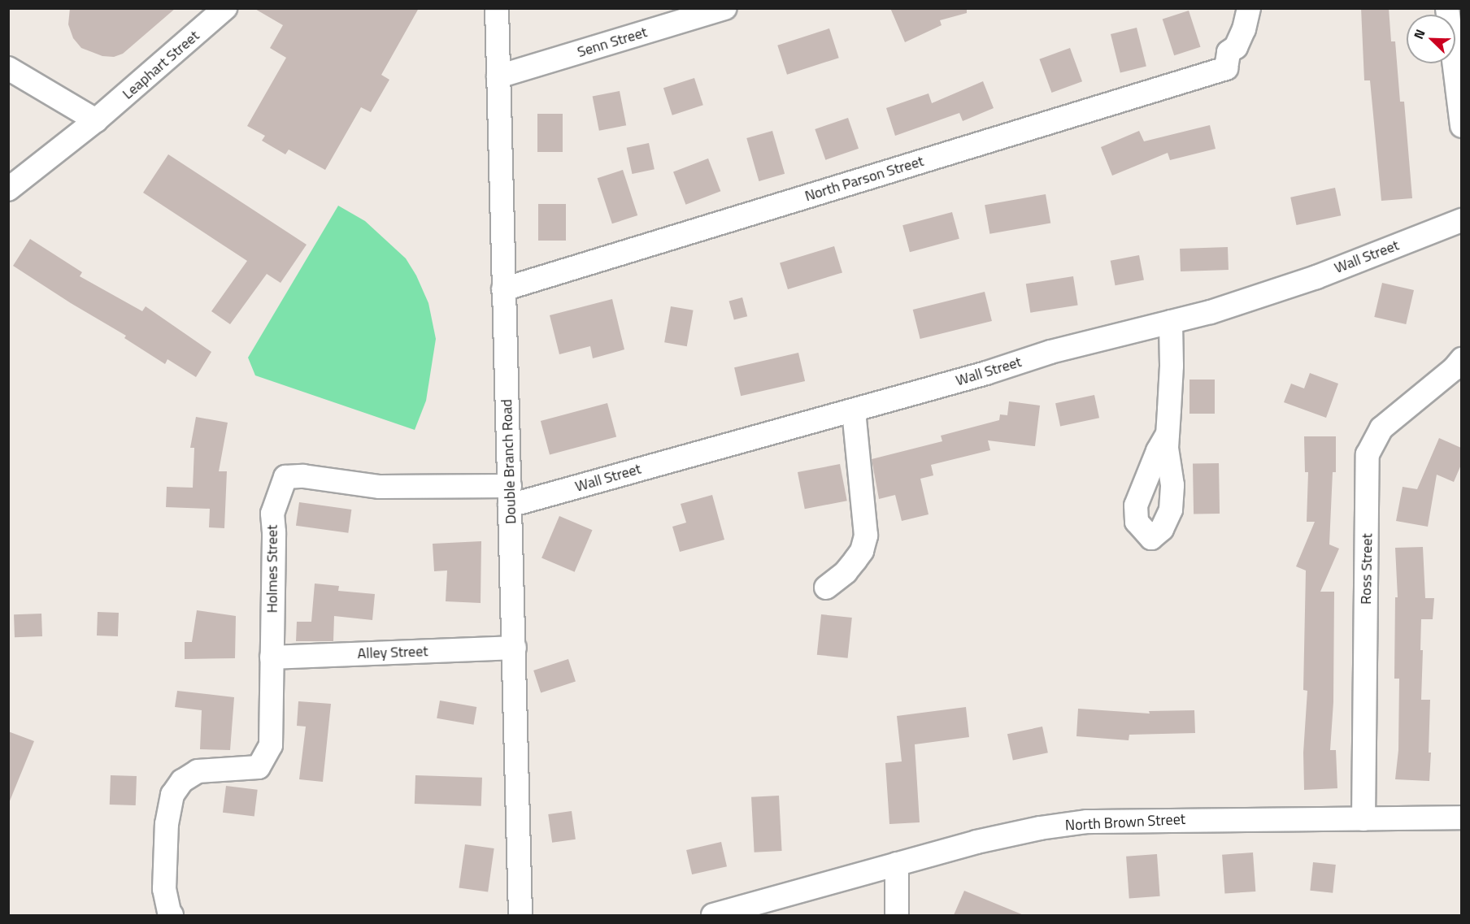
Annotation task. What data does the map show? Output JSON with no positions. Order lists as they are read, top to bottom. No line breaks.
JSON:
{"streets":{"street":["Senn Street","Leaphart Street","North Parson Street","Wall Street","Double Branch Road","Holmes Street","Ross Street","Alley Street","North Brown Street"]},"crossings":[["Senn Street","Double Branch Road"],["North Parson Street","Double Branch Road"],["Wall Street","Double Branch Road"],["Wall Street","Holmes Street"],["Double Branch Road","Holmes Street"],["Double Branch Road","Alley Street"],["Holmes Street","Alley Street"],["Ross Street","North Brown Street"]],"north":"top left"}
